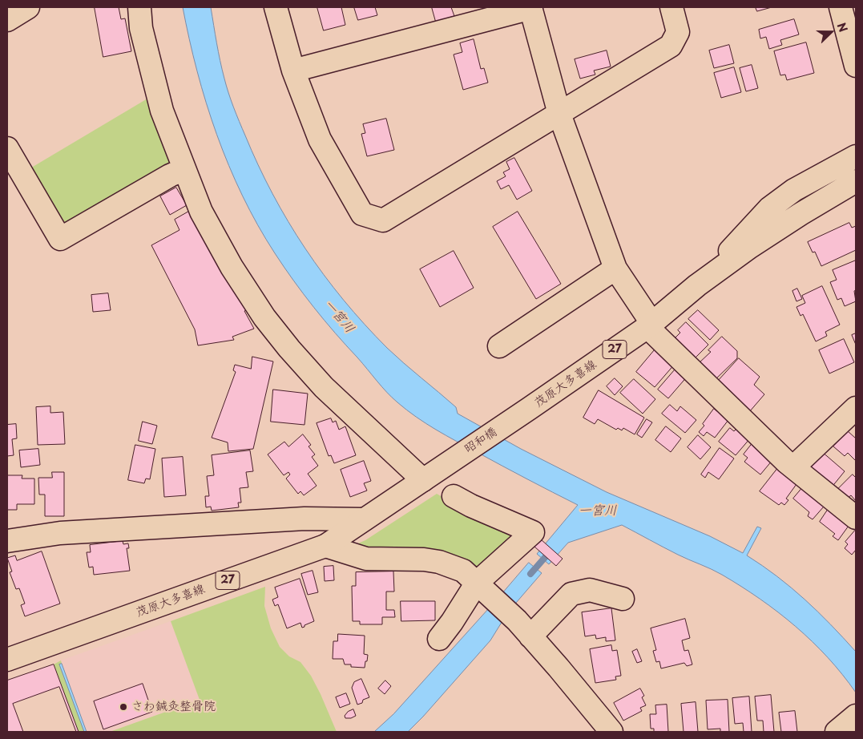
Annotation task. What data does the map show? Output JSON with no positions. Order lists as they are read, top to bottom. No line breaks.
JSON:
{"streets":{"main road":["27","茂原大多喜線","昭和橋"]},"crossings":[["茂原大多喜線","昭和橋"]],"water":["一宮川"],"places":["さわ鍼灸整骨院"],"north":"right"}
